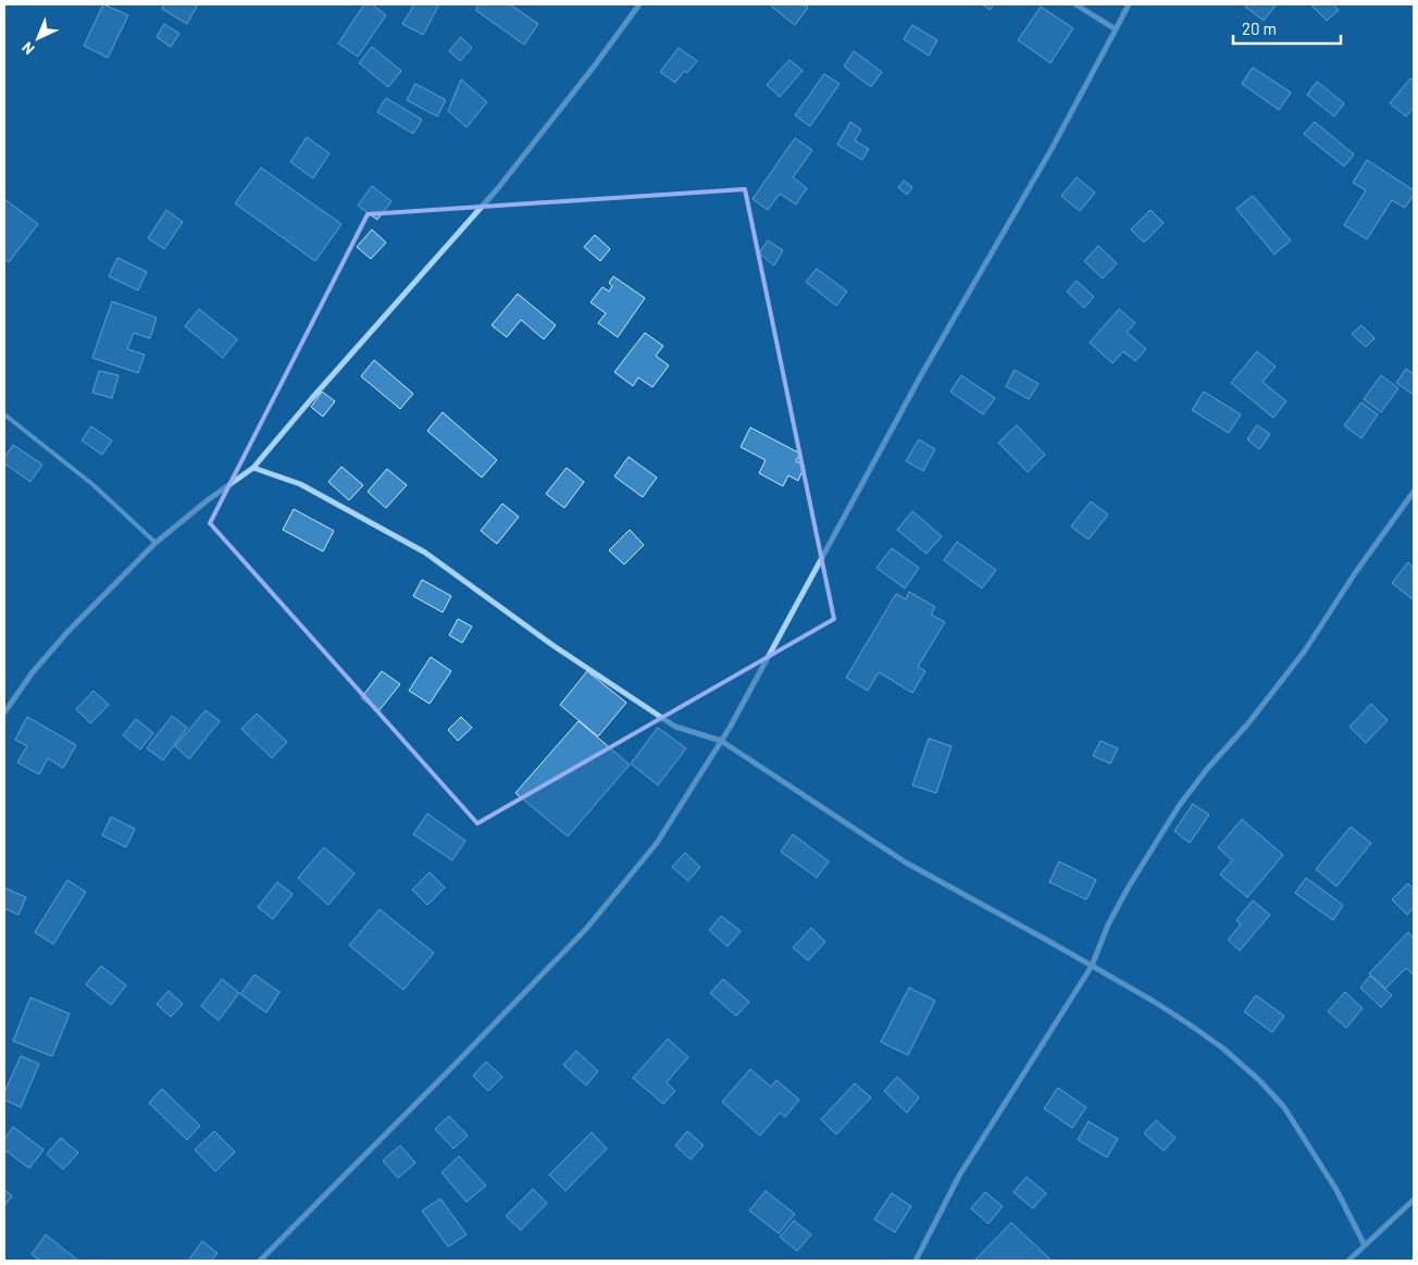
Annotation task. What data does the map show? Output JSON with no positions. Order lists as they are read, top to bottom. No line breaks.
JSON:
{"scale_bar":"20 m","north":"bottom left"}
